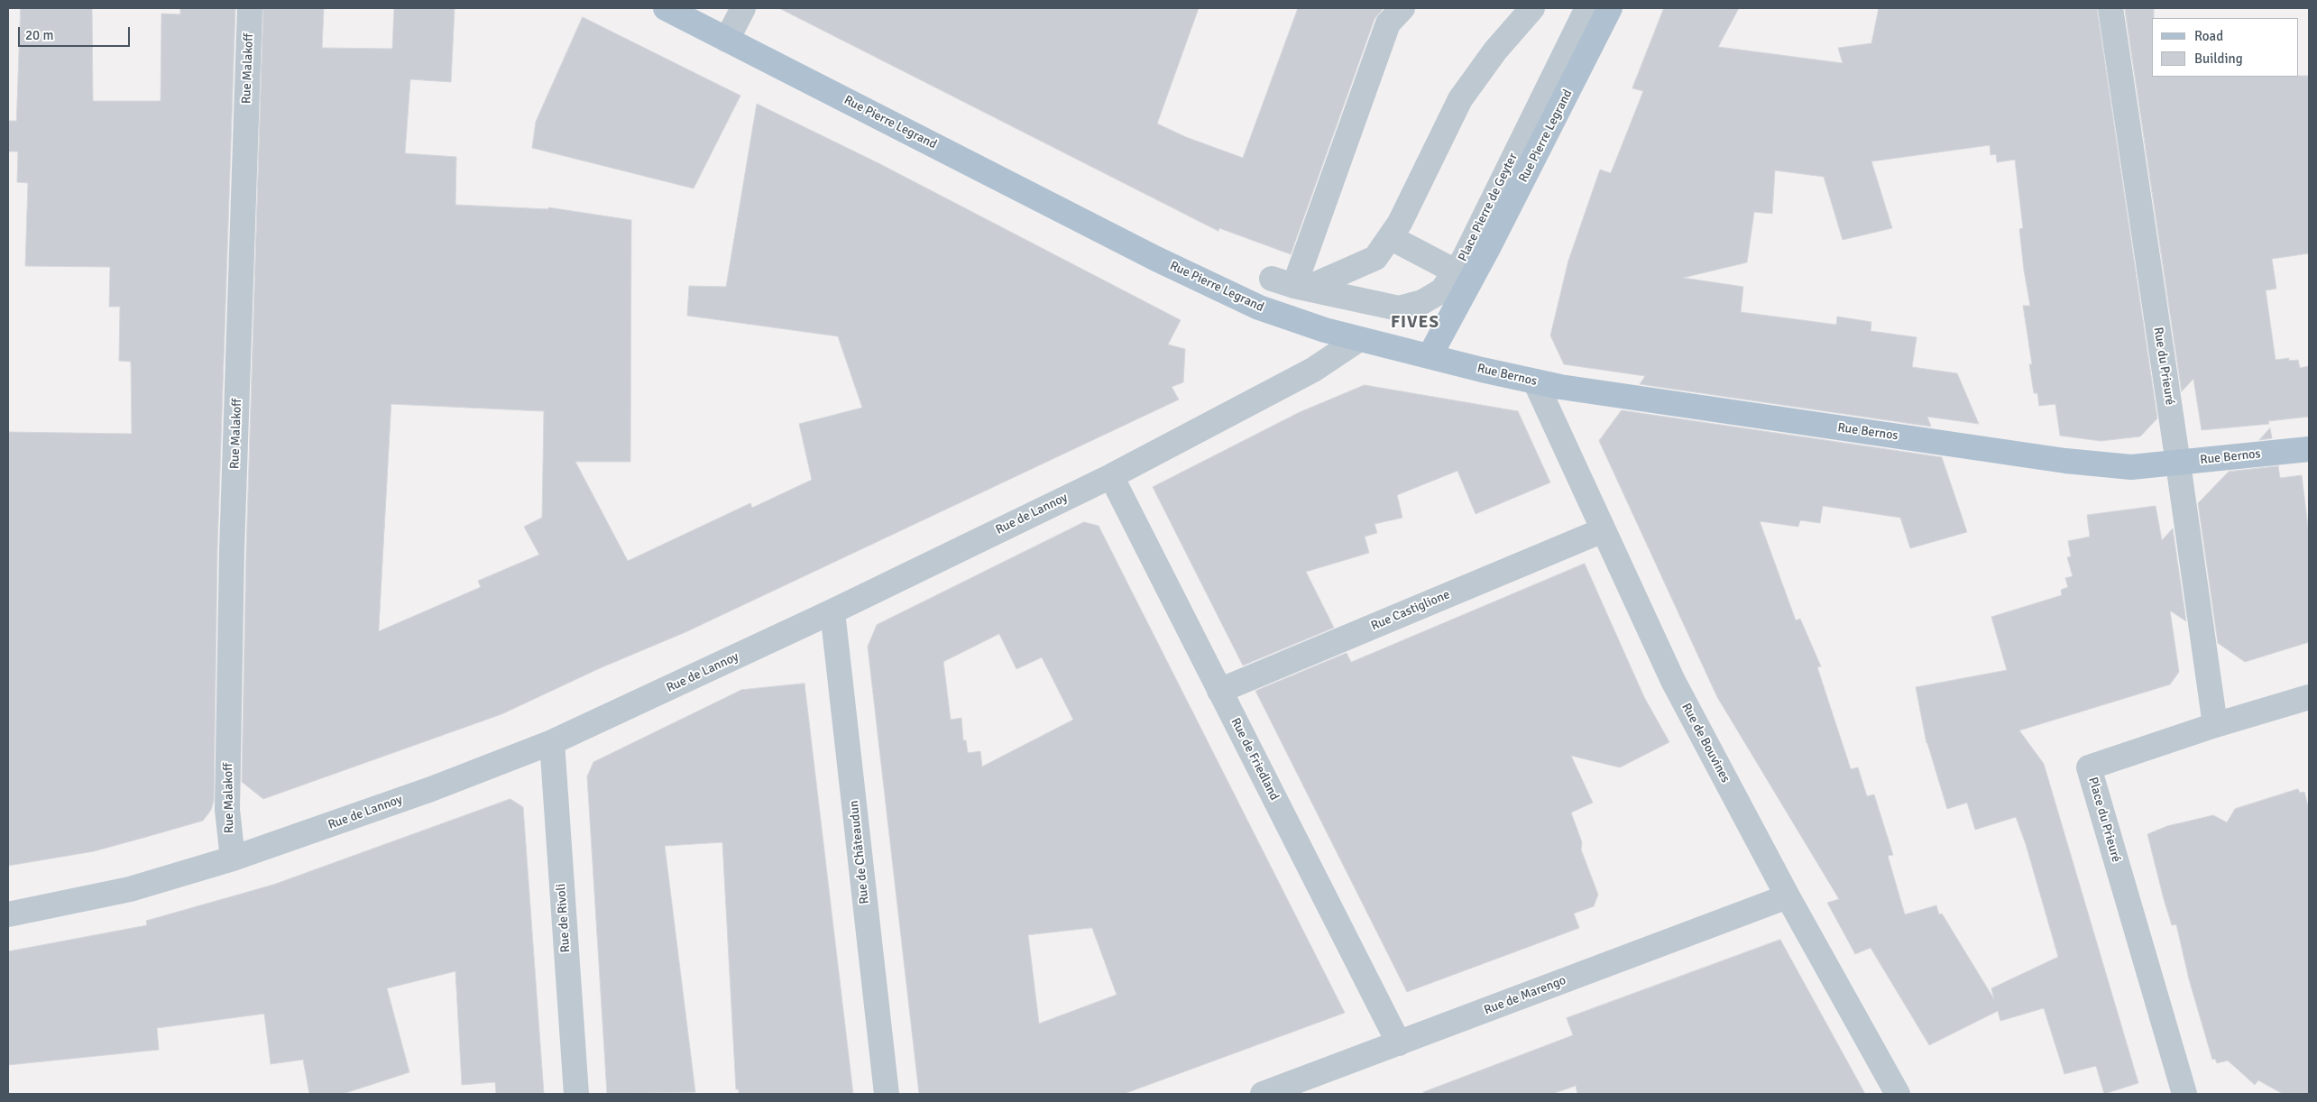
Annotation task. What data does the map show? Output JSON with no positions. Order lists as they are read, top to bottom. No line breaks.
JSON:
{"streets":{"main road":["Rue Pierre Legrand","Rue Bernos"],"street":["Rue Malakoff","Place Pierre de Geyter","Rue du Prieuré","Rue de Lannoy","Rue Castiglione","Rue de Bouvines","Rue de Friedland","Place du Prieuré","Rue de Châteaudun","Rue de Rivoli","Rue de Marengo"]},"crossings":[["Rue Malakoff","Rue de Lannoy"],["Rue Pierre Legrand","Rue Bernos"],["Rue Pierre Legrand","Rue de Lannoy"],["Rue du Prieuré","Rue Bernos"],["Rue du Prieuré","Place du Prieuré"],["Rue Bernos","Rue de Bouvines"],["Rue de Lannoy","Rue de Friedland"],["Rue de Lannoy","Rue de Châteaudun"],["Rue de Lannoy","Rue de Rivoli"],["Rue Castiglione","Rue de Bouvines"],["Rue Castiglione","Rue de Friedland"],["Rue de Bouvines","Rue de Marengo"],["Rue de Friedland","Rue de Marengo"]],"districts":["FIVES"],"legend":["Road","Building"],"scale_bar":"20 m"}
